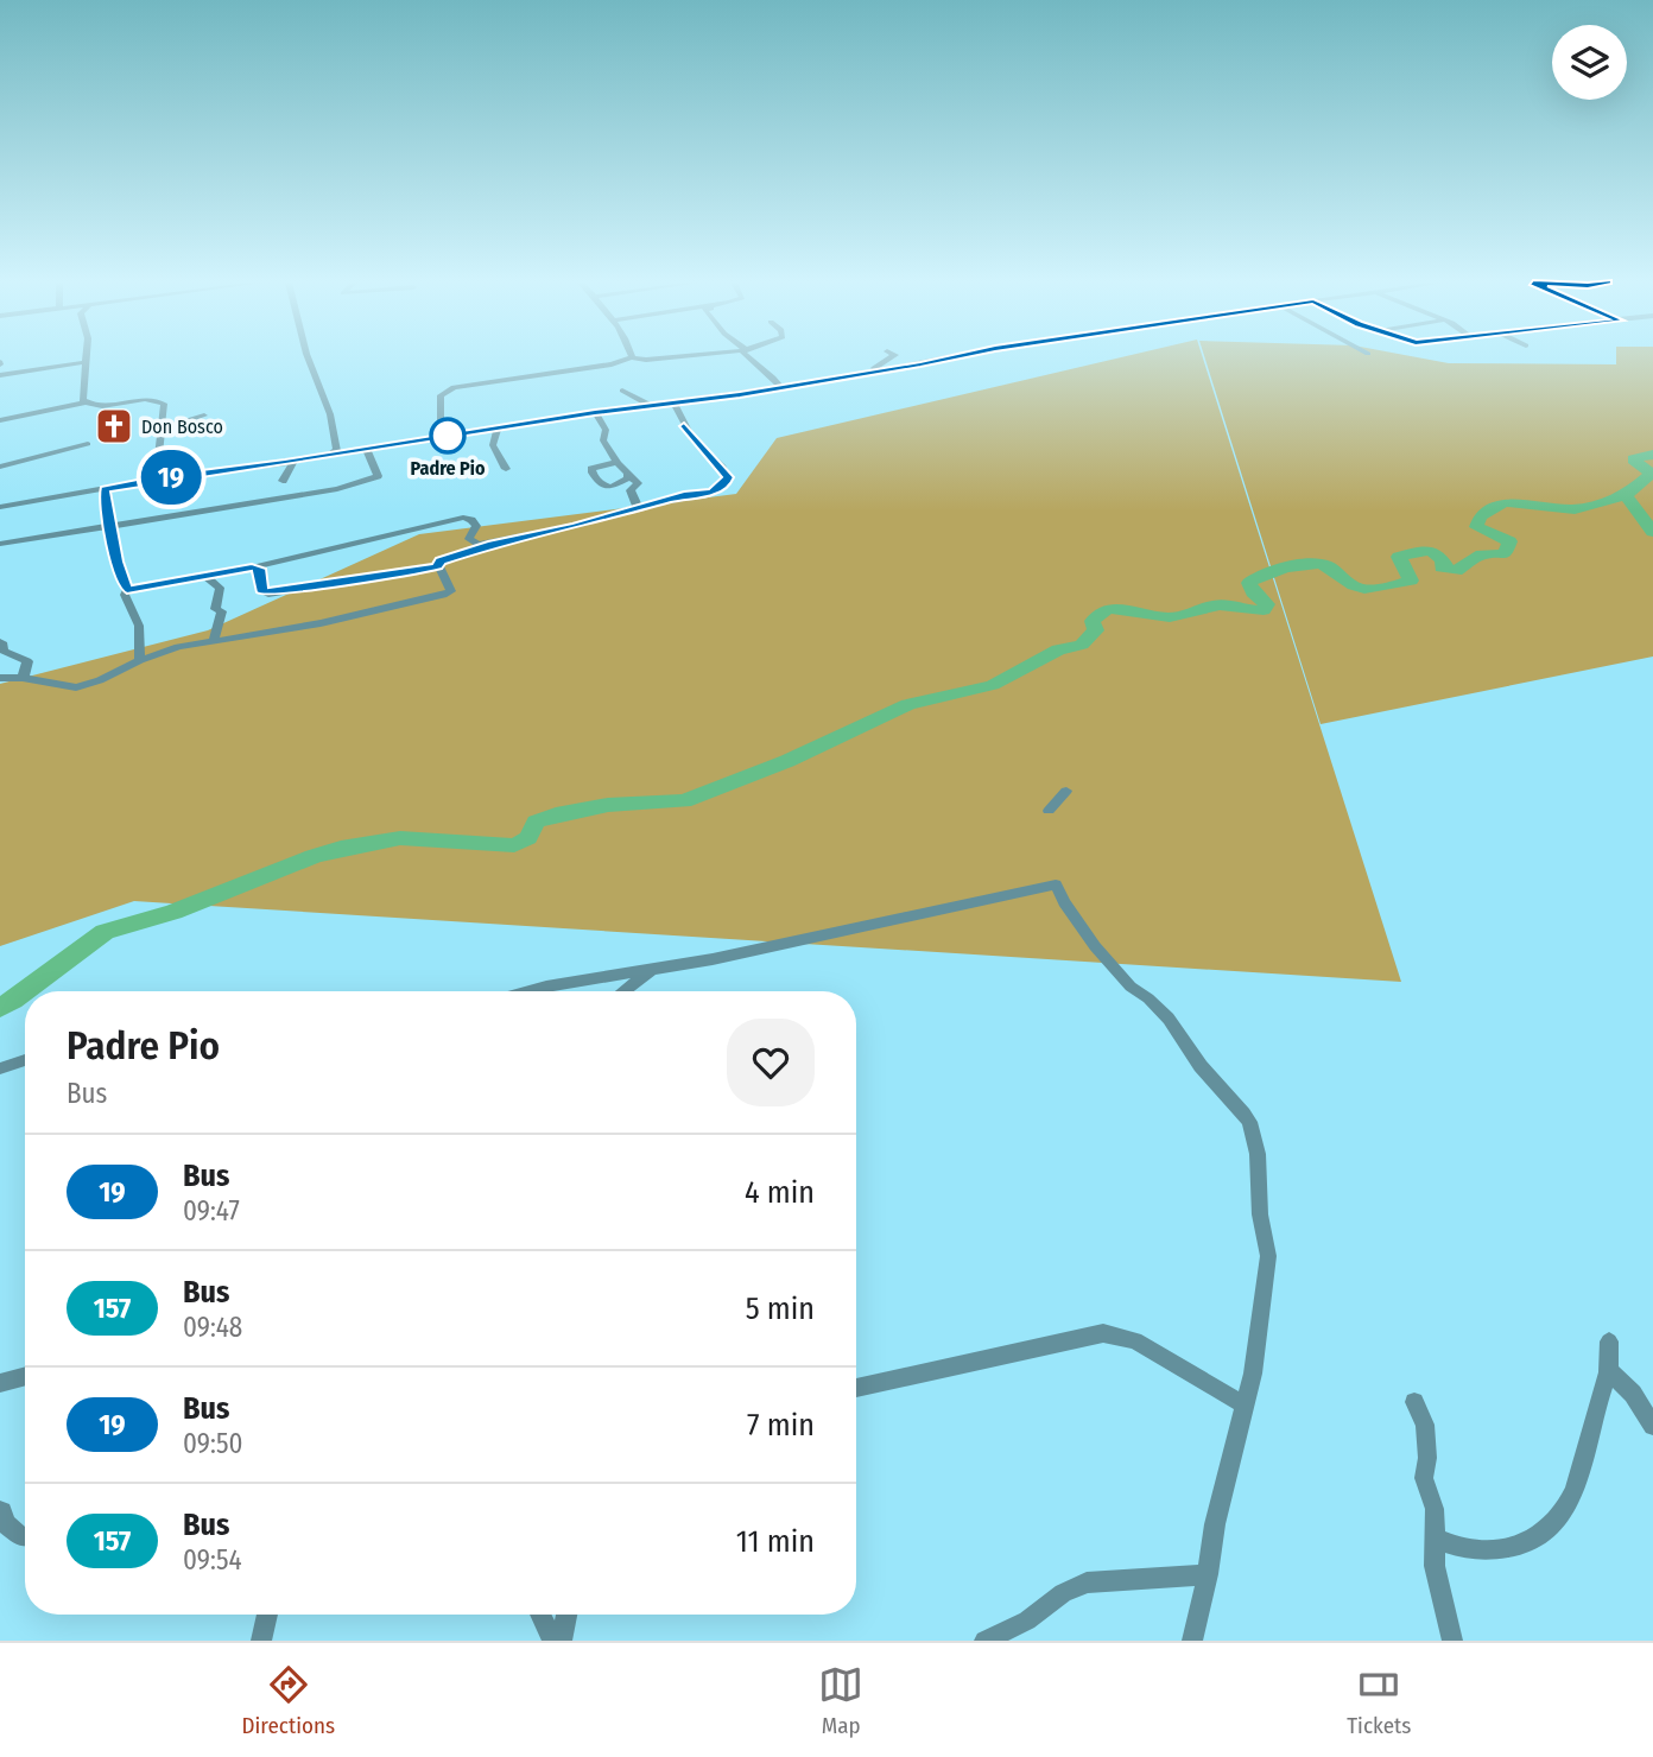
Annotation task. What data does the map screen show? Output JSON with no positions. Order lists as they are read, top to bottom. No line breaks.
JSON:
{"places":{"church":["Don Bosco"],"other":["Padre Pio"]},"lines":["bus line 19"],"page":{"on_map":"19","heading":["Padre Pio","Bus"],"list":[{"mark":"19","name":"Bus","note":"09:47","value":"4 min"},{"mark":"157","name":"Bus","note":"09:48","value":"5 min"},{"mark":"19","name":"Bus","note":"09:50","value":"7 min"},{"mark":"157","name":"Bus","note":"09:54","value":"11 min"}],"tabs":["Directions","Map","Tickets"]}}
